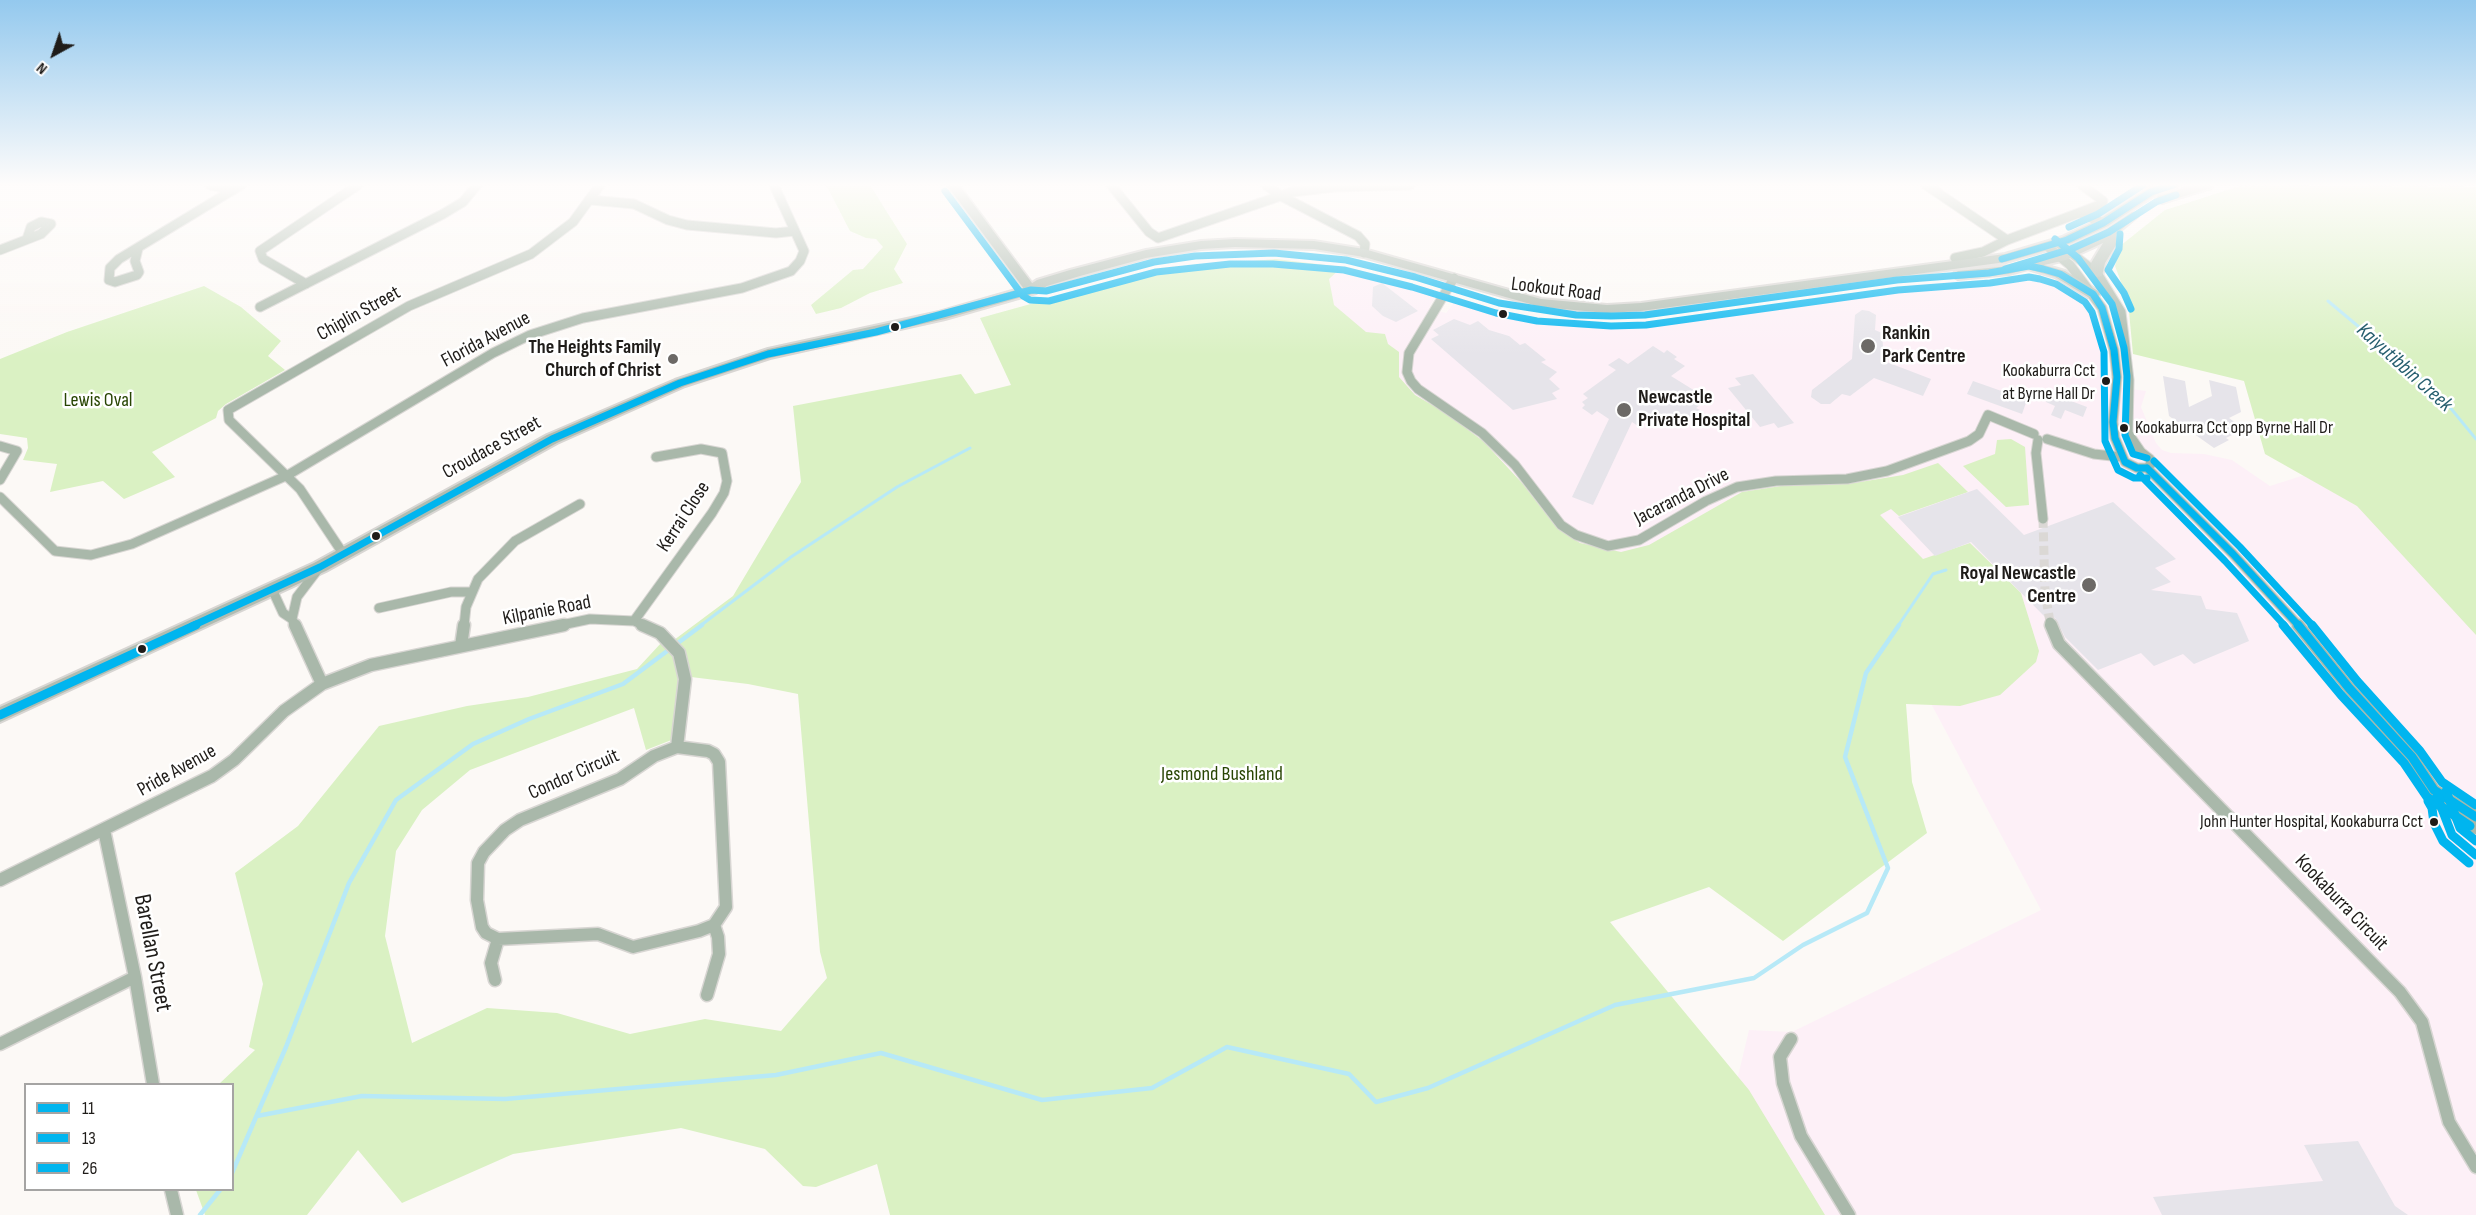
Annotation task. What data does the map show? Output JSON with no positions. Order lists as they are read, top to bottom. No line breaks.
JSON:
{"streets":{"highway":["Lookout Road","Croudace Street"],"street":["Chiplin Street","Florida Avenue","Jacaranda Drive","Kerrai Close","Kilpanie Road","Pride Avenue","Condor Circuit","Kookaburra Circuit","Barellan Street"]},"crossings":[["Lookout Road","Croudace Street"],["Lookout Road","Jacaranda Drive"],["Chiplin Street","Florida Avenue"],["Kerrai Close","Kilpanie Road"],["Kilpanie Road","Pride Avenue"],["Kilpanie Road","Condor Circuit"],["Pride Avenue","Barellan Street"]],"water":["Kaiyutibbin Creek"],"parks":["Lewis Oval","Jesmond Bushland"],"places":["Rankin Park Centre","The Heights Family Church of Christ","Kookaburra Cct at Byrne Hall Dr","Newcastle Private Hospital","Kookaburra Cct opp Byrne Hall Dr","Royal Newcastle Centre","John Hunter Hospital, Kookaburra Cct"],"lines":["transit line 11","transit line 13","transit line 26"],"legend":["11","13","26"],"north":"bottom left"}
